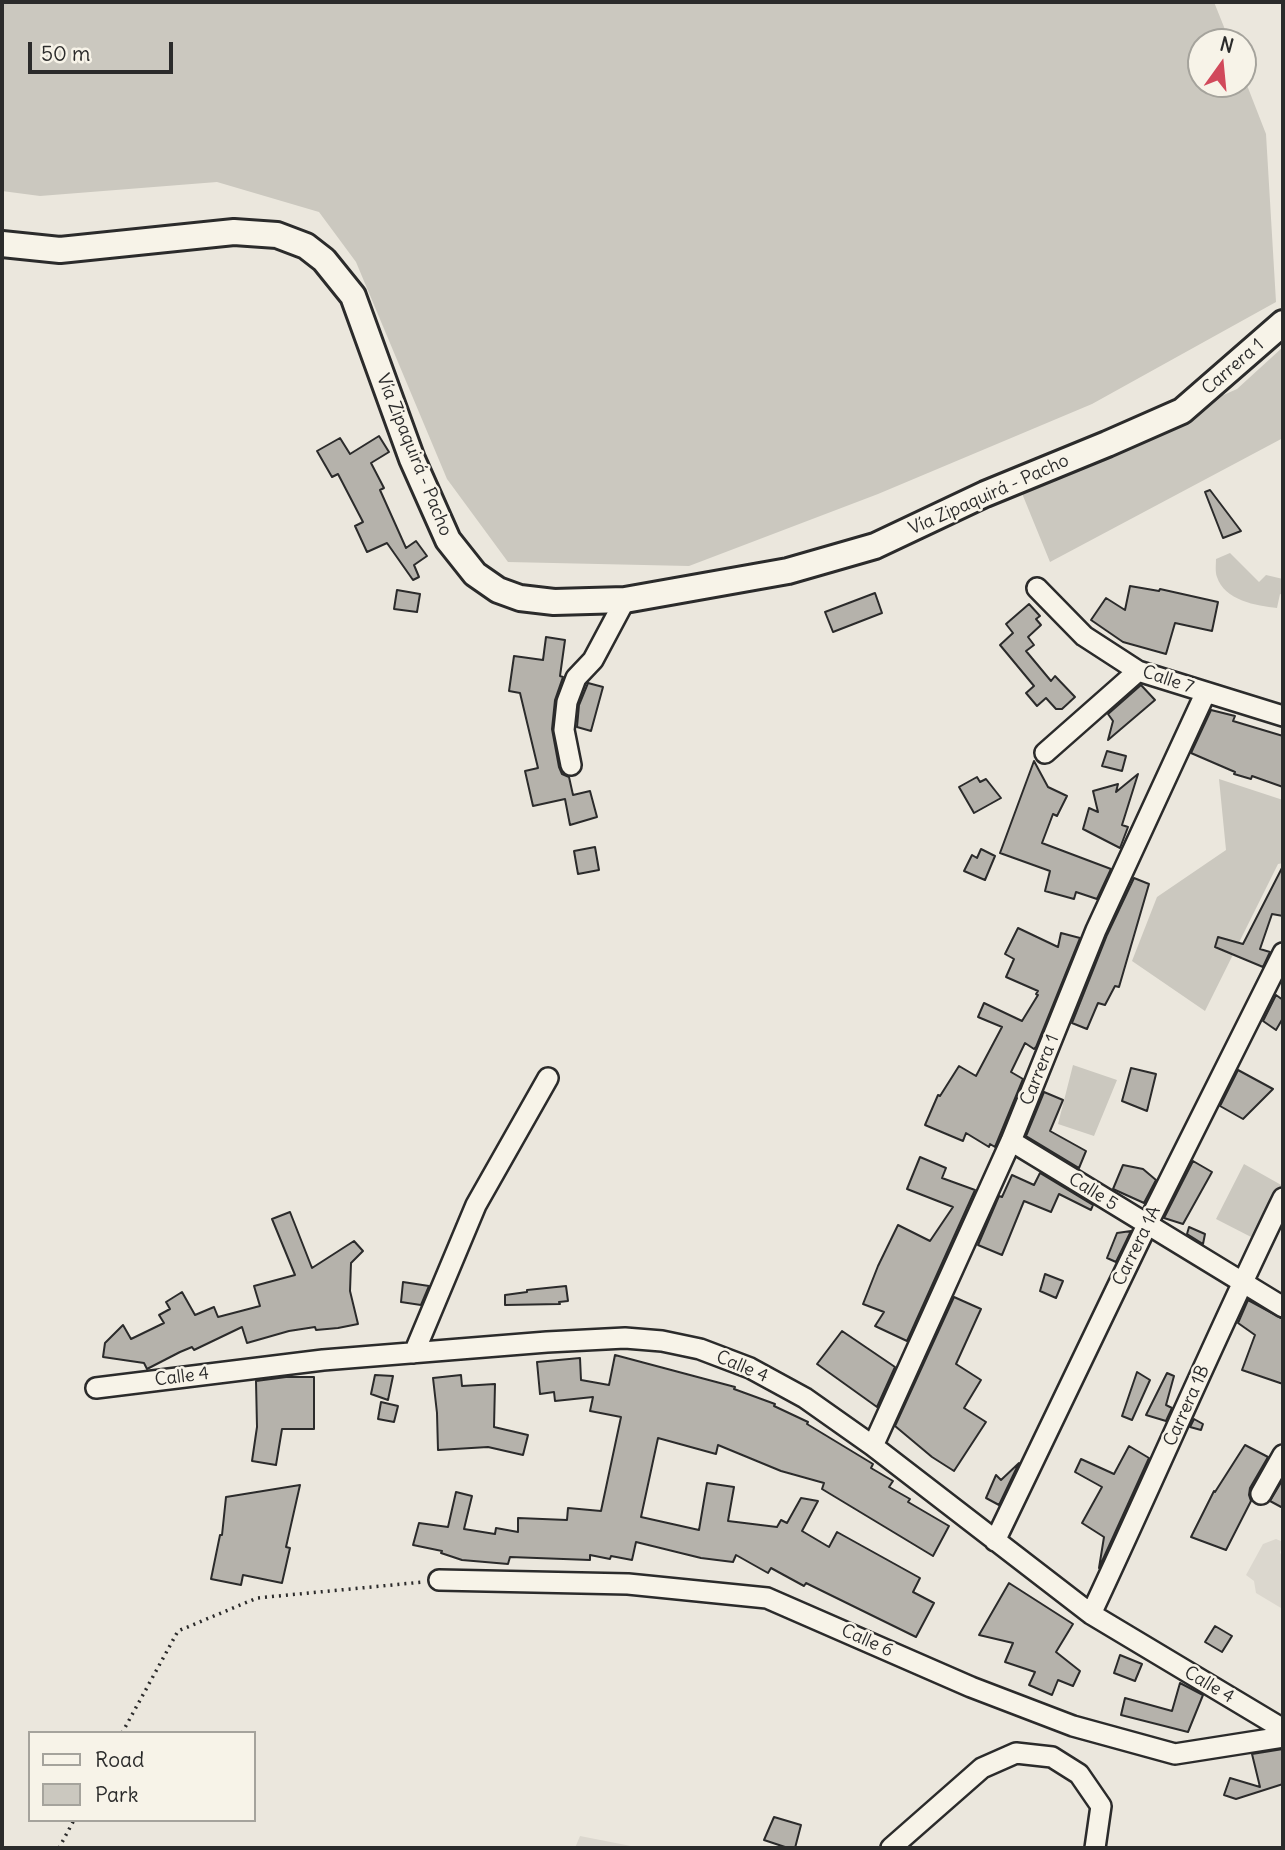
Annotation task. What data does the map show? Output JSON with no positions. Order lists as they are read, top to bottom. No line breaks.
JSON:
{"streets":{"main road":["Carrera 1","Vía Zipaquirá - Pacho"],"street":["Calle 7","Calle 5","Carrera 1A","Calle 4","Carrera 1B","Calle 6"]},"crossings":[["Carrera 1","Vía Zipaquirá - Pacho"],["Carrera 1","Calle 7"],["Carrera 1","Calle 5"],["Carrera 1","Calle 4"],["Calle 5","Carrera 1A"],["Calle 5","Carrera 1B"],["Carrera 1A","Calle 4"],["Calle 4","Carrera 1B"]],"legend":["Road","Park"],"scale_bar":"50 m","north":"top"}
